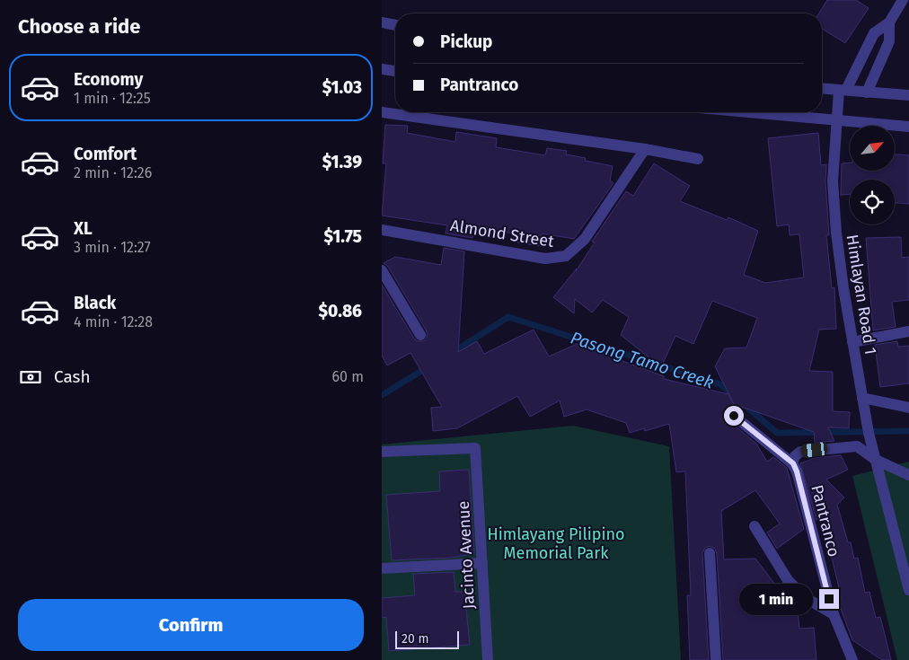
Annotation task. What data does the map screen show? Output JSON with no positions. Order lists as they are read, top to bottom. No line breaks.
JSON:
{"streets":{"street":["Almond Street","Himlayan Road 1","Pantranco","Jacinto Avenue"]},"water":["Pasong Tamo Creek"],"parks":["Himlayang Pilipino Memorial Park"],"scale_bar":"20 m","north":"top right","page":{"heading":"Choose a ride","banner":["Pickup","Pantranco"],"list":[{"name":"Economy","note":"1 min · 12:25","value":"$1.03"},{"name":"Comfort","note":"2 min · 12:26","value":"$1.39"},{"name":"XL","note":"3 min · 12:27","value":"$1.75"},{"name":"Black","note":"4 min · 12:28","value":"$0.86"}],"pay":["Cash","60 m"],"bubble":"1 min","buttons":"Confirm","scale":"20 m"}}
